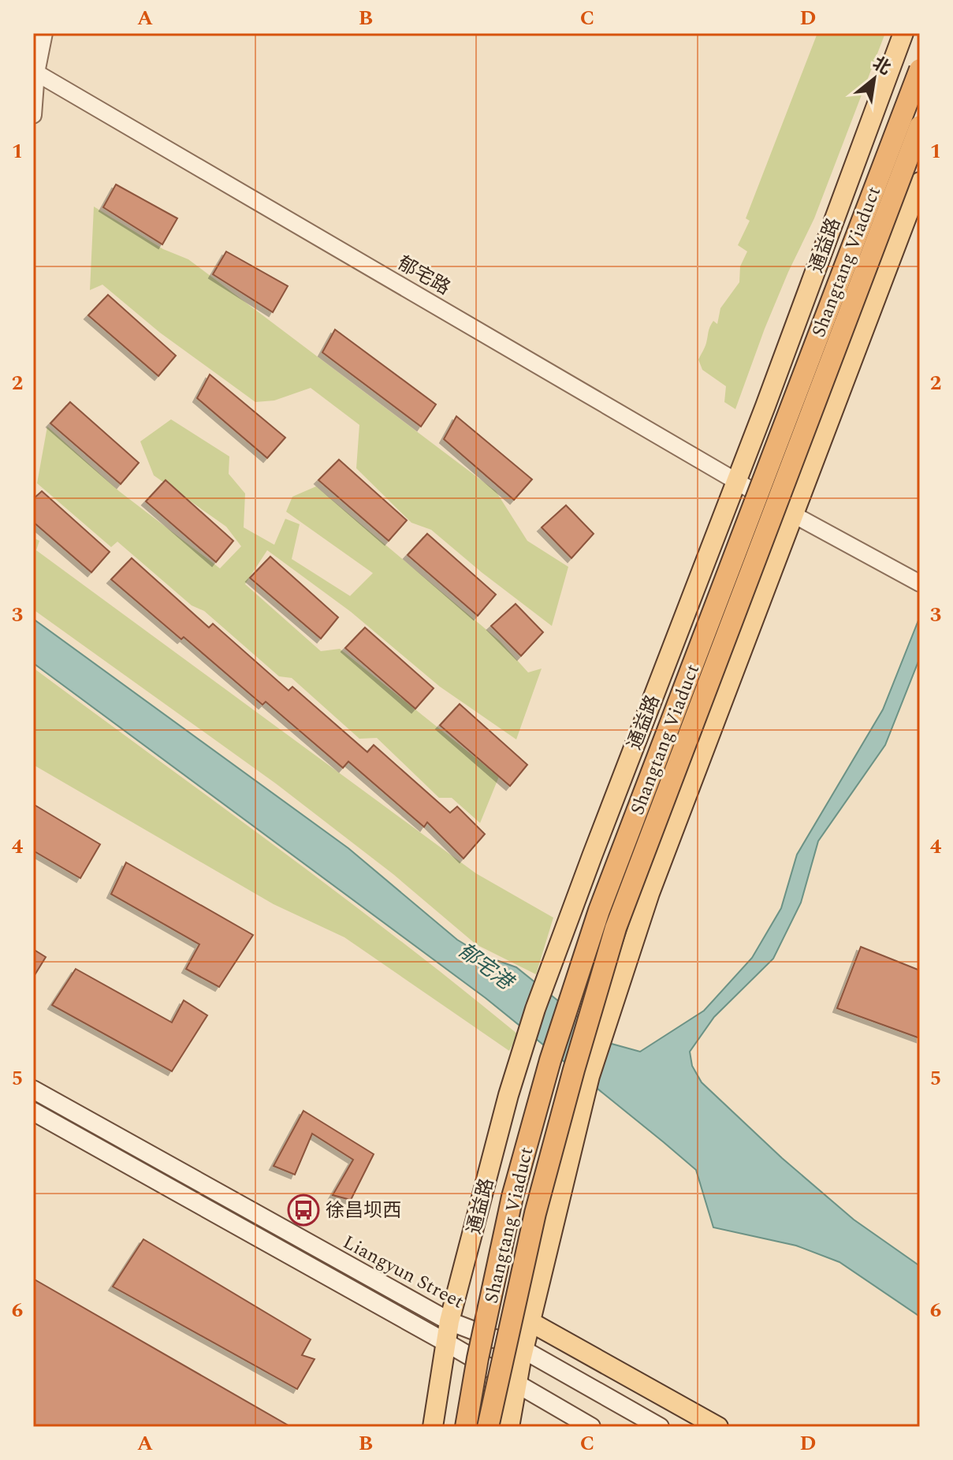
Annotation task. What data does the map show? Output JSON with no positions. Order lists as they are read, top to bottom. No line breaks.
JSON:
{"streets":{"highway":["Shangtang Viaduct"],"main road":["通益路","Liangyun Street"],"street":["郁宅路"]},"crossings":[["通益路","郁宅路"],["通益路","Liangyun Street"]],"water":["郁宅港"],"places":{"bus stop":["徐昌坝西"]},"north":"top right","grid":{"columns":["A","B","C","D"],"rows":["1","2","3","4","5","6"]}}
